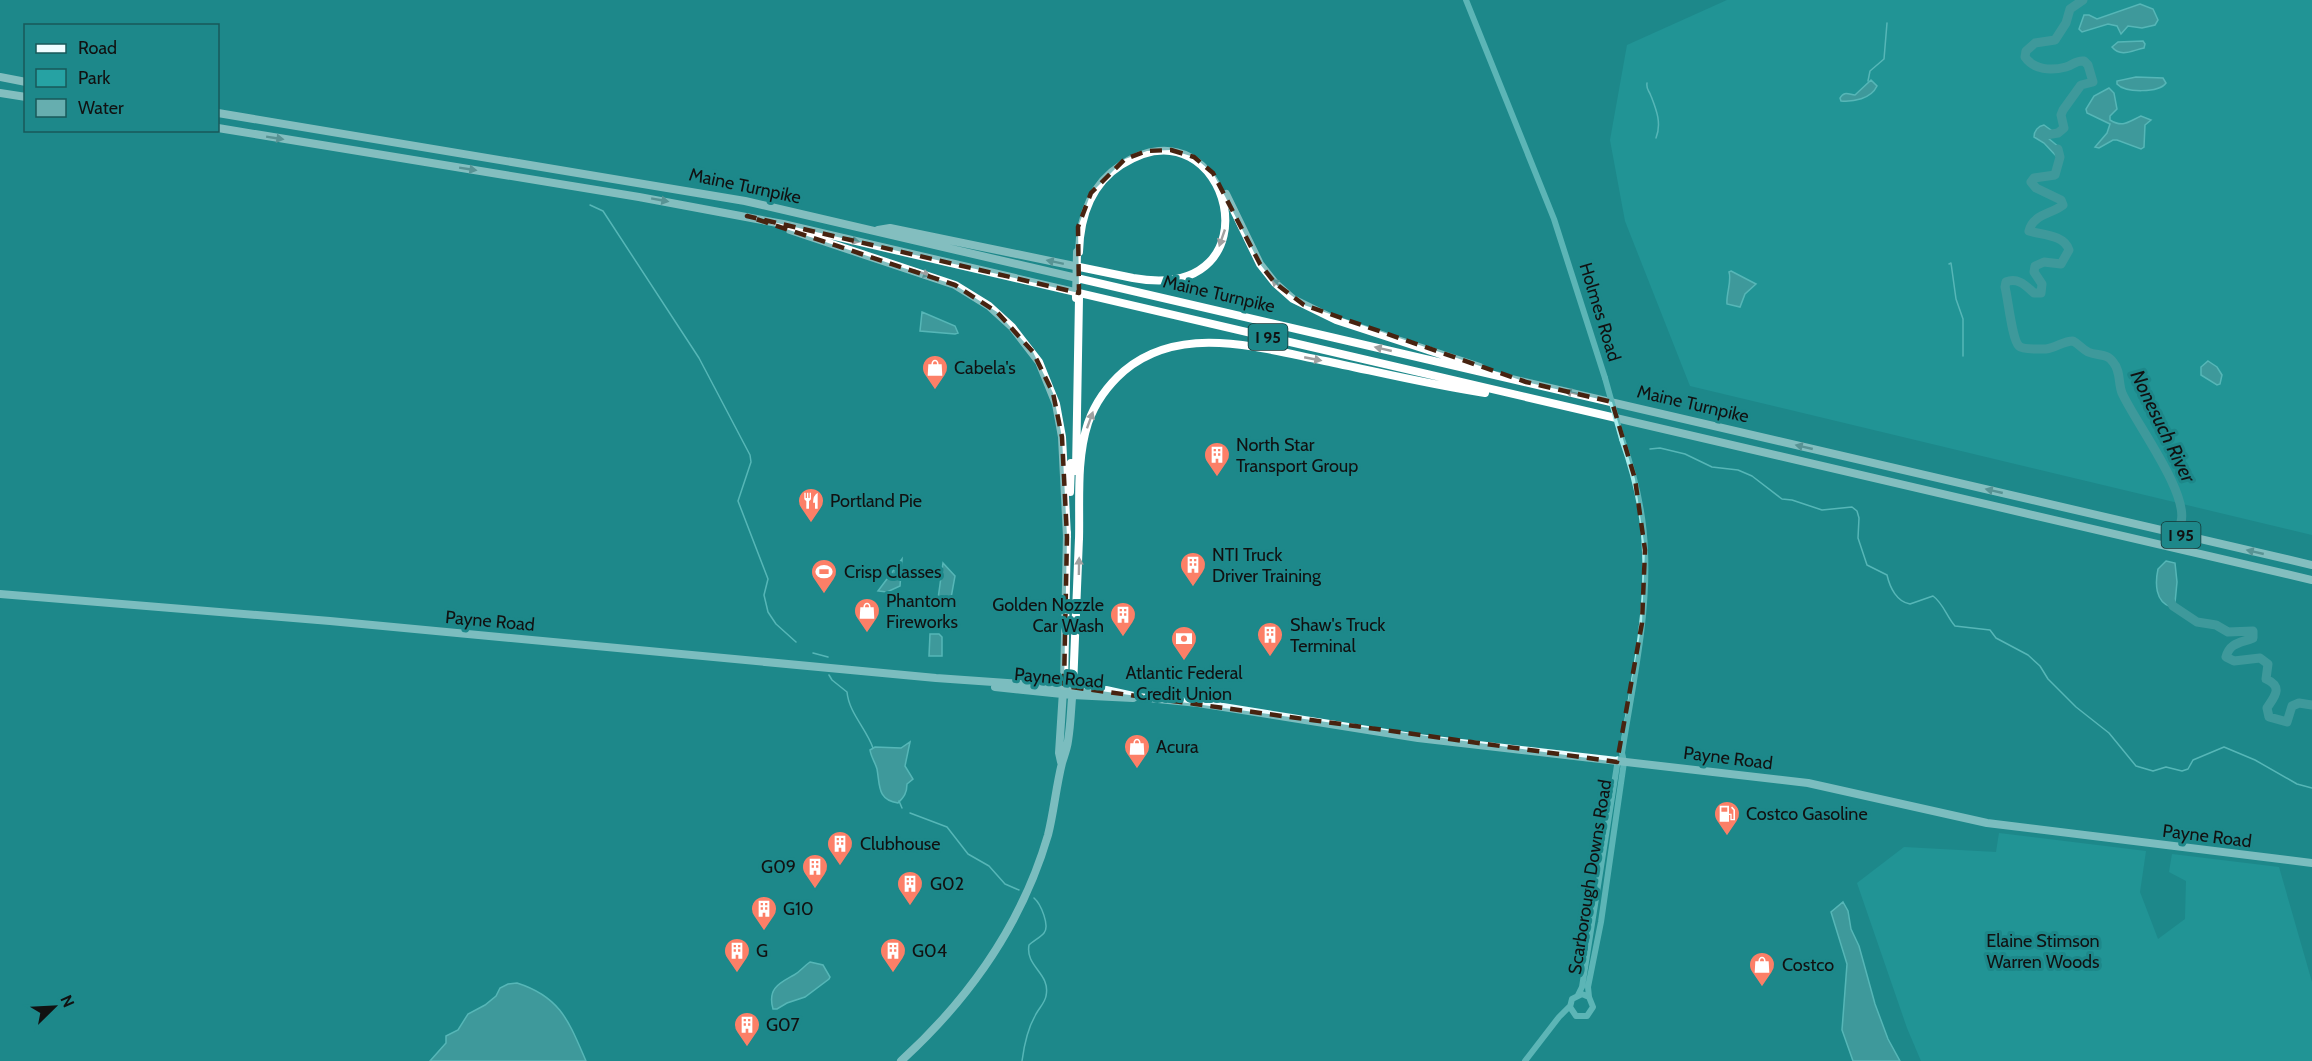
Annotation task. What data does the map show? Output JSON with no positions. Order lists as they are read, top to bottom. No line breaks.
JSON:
{"streets":{"highway":["Maine Turnpike","I 95"],"main road":["Payne Road"],"street":["Holmes Road","Scarborough Downs Road"]},"crossings":[["Holmes Road","Payne Road"],["Holmes Road","Scarborough Downs Road"],["Payne Road","Scarborough Downs Road"]],"water":["Nonesuch River"],"parks":["Elaine Stimson Warren Woods"],"places":{"shop":["Cabela's","Phantom Fireworks","Acura","Costco"],"building":["North Star Transport Group","NTI Truck Driver Training","Golden Nozzle Car Wash","Shaw's Truck Terminal","Clubhouse","G09","G02","G10","G","G04","G07"],"restaurant":["Portland Pie"],"sports":["Crisp Classes"],"bank":["Atlantic Federal Credit Union"],"fuel station":["Costco Gasoline"]},"legend":["Road","Park","Water"],"north":"top right"}
